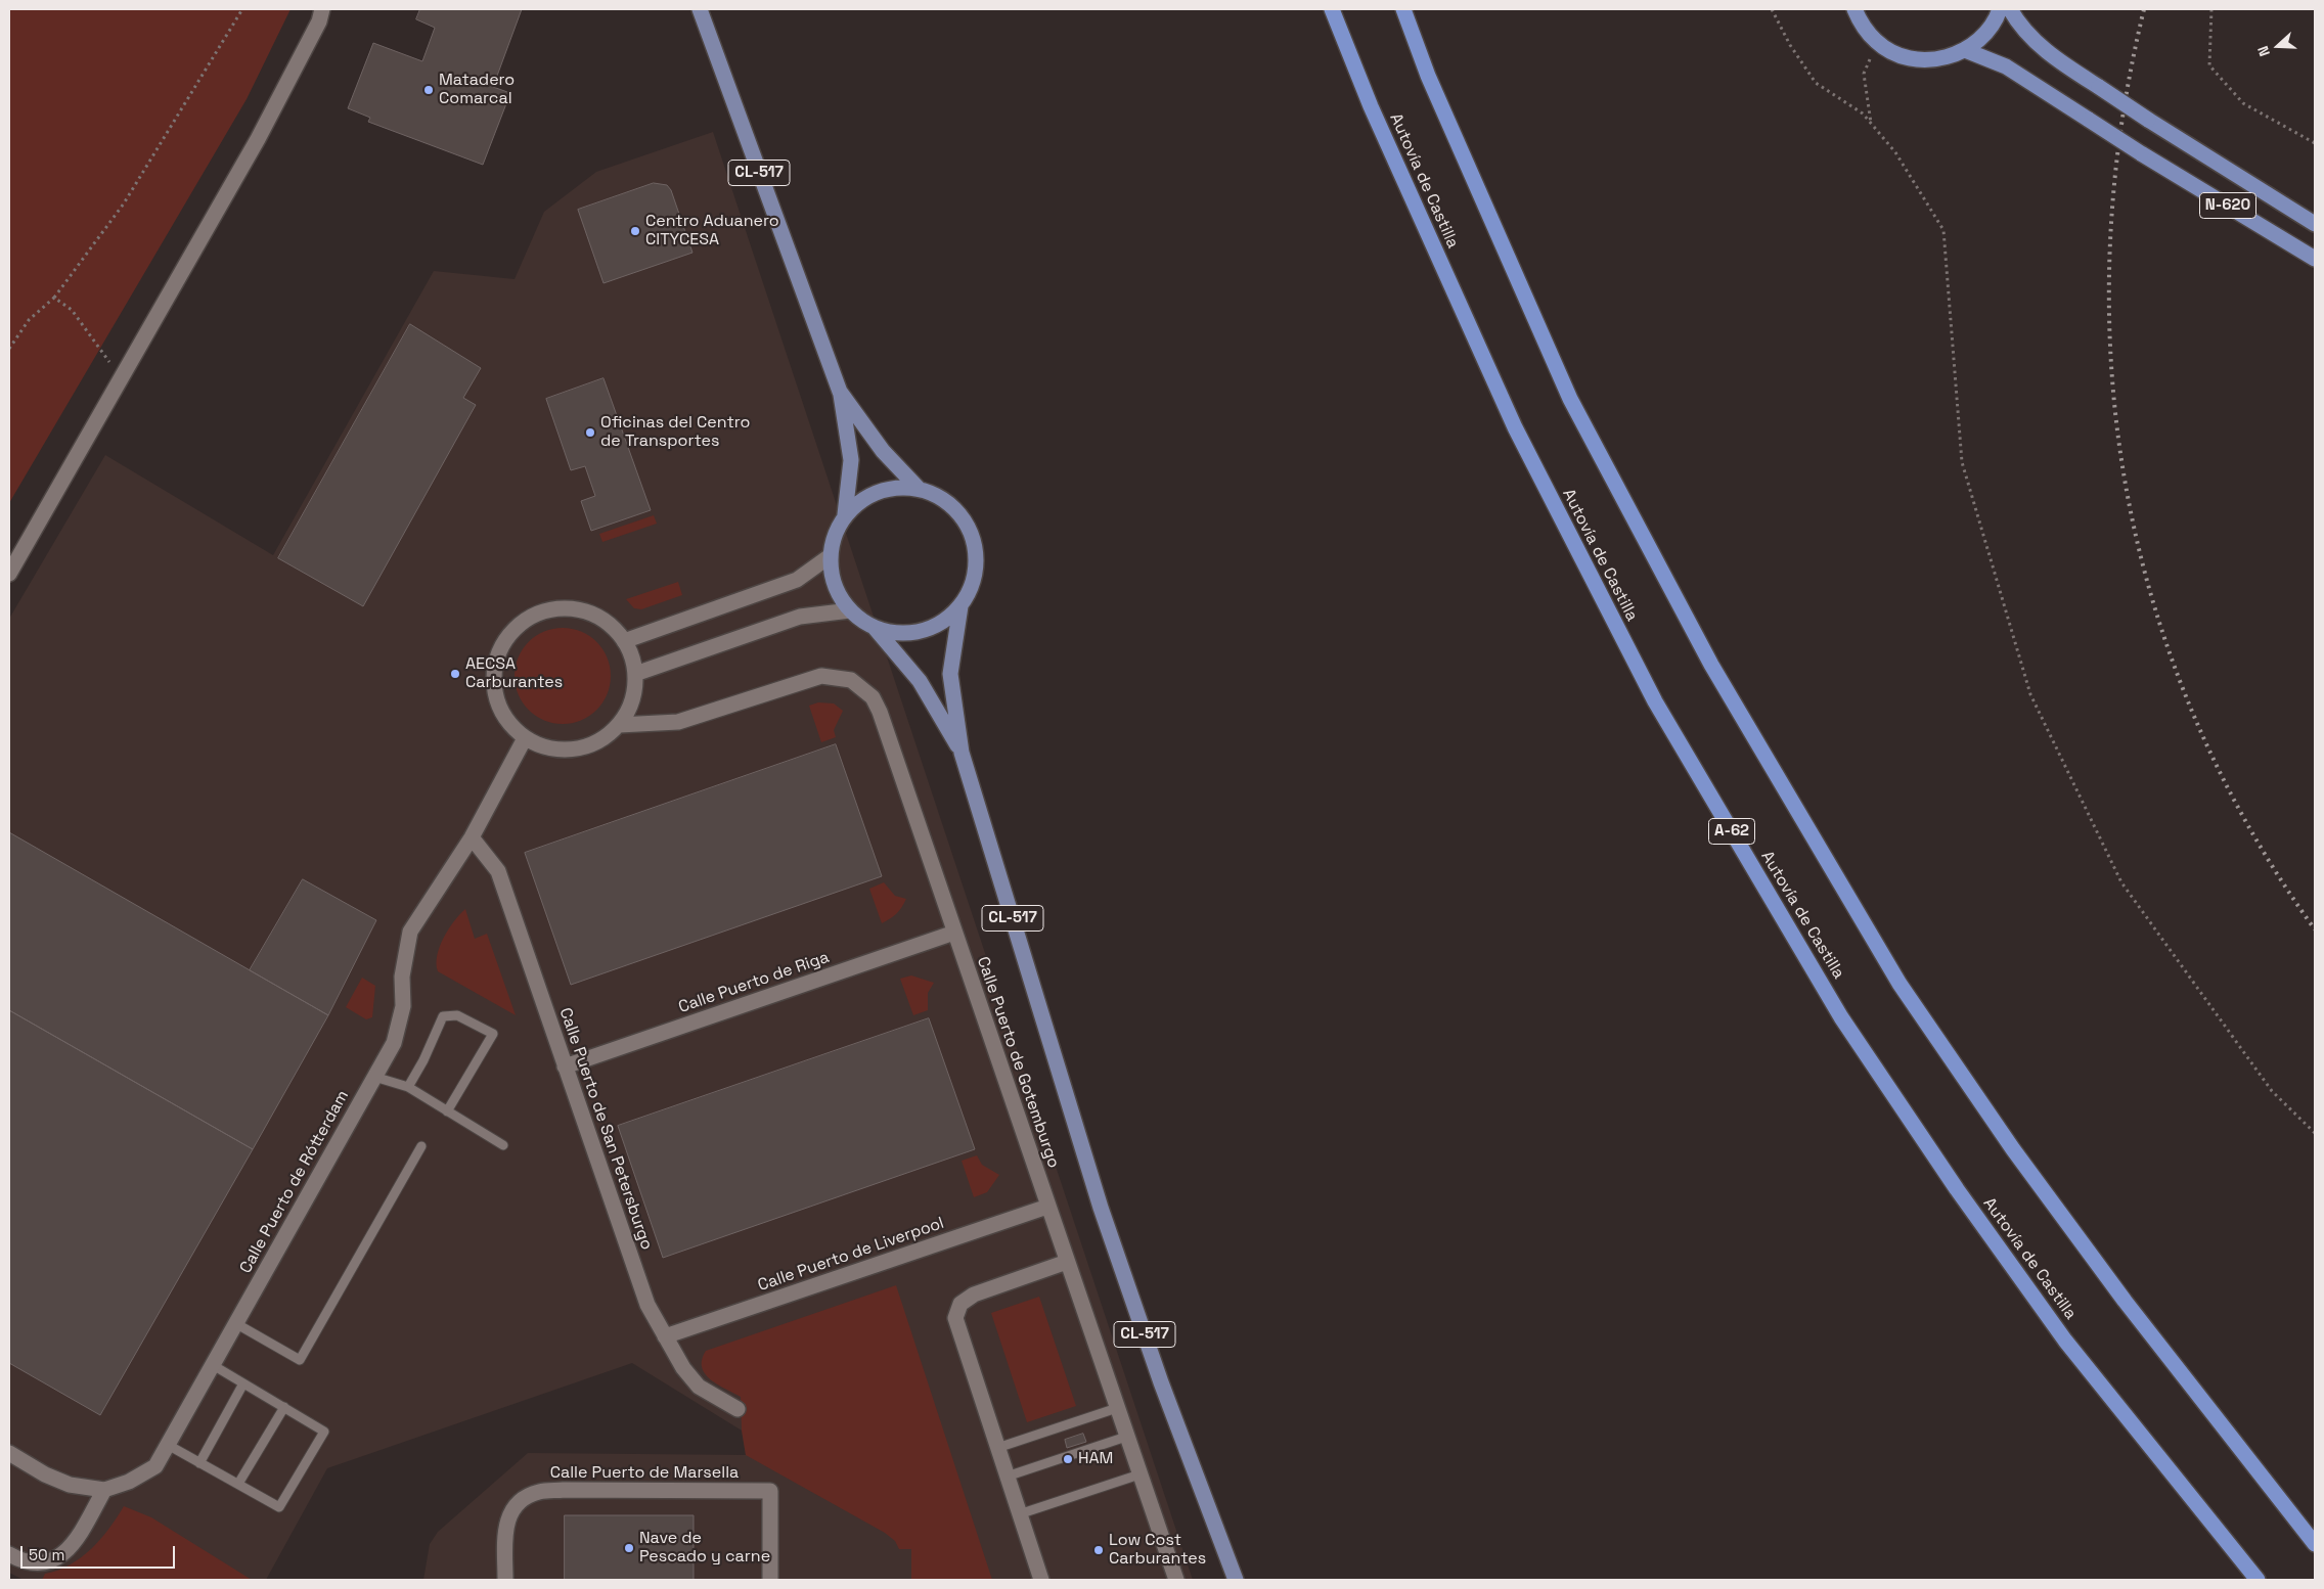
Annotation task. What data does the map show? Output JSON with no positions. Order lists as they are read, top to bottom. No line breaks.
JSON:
{"streets":{"highway":["Autovía de Castilla","N-620","A-62"],"main road":["CL-517"],"street":["Calle Puerto de Riga","Calle Puerto de Gotemburgo","Calle Puerto de San Petersburgo","Calle Puerto de Rótterdam","Calle Puerto de Liverpool","Calle Puerto de Marsella"]},"crossings":[["Calle Puerto de Riga","Calle Puerto de Gotemburgo"],["Calle Puerto de Riga","Calle Puerto de San Petersburgo"],["Calle Puerto de Gotemburgo","Calle Puerto de Rótterdam"],["Calle Puerto de Gotemburgo","Calle Puerto de Liverpool"],["Calle Puerto de San Petersburgo","Calle Puerto de Rótterdam"],["Calle Puerto de San Petersburgo","Calle Puerto de Liverpool"]],"places":["Matadero Comarcal","Centro Aduanero CITYCESA","Oficinas del Centro de Transportes","AECSA Carburantes","HAM","Nave de Pescado y carne","Low Cost Carburantes"],"scale_bar":"50 m","north":"left"}
